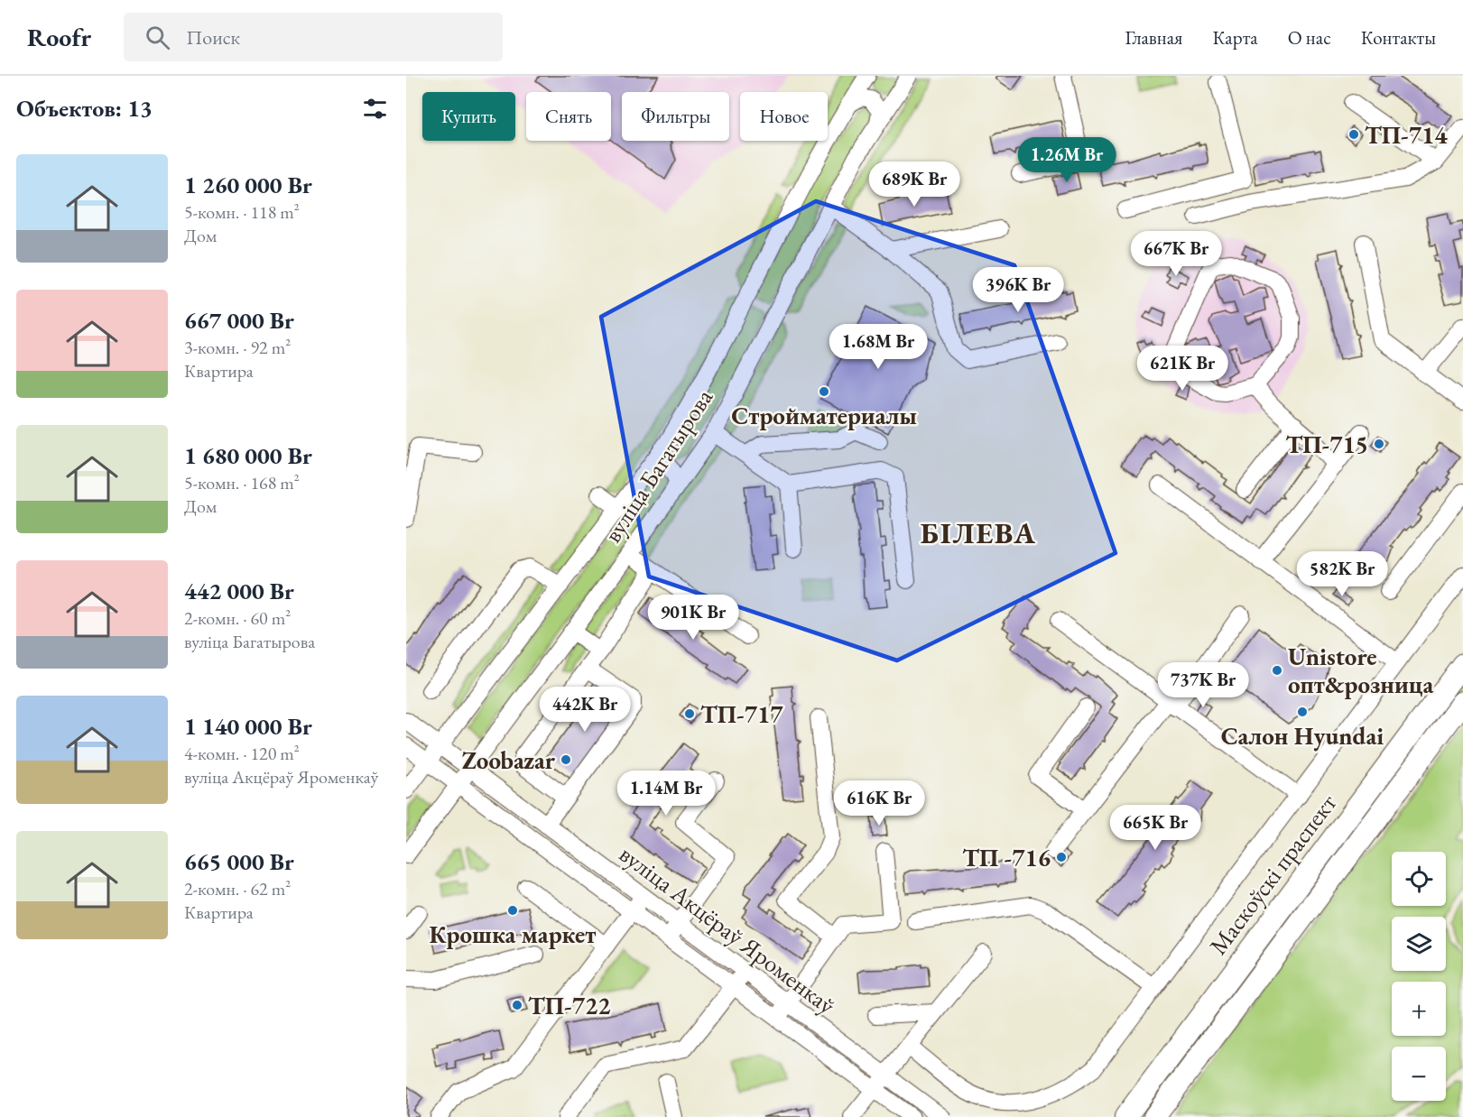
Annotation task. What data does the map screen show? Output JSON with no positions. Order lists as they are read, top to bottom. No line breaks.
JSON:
{"streets":{"main road":["Маскоўскі праспект"],"street":["вуліца Багатырова","вуліца Акцёраў Яроменкаў"]},"crossings":[["вуліца Багатырова","вуліца Акцёраў Яроменкаў"]],"districts":["БІЛЕВА"],"places":["ТП-714","Стройматериалы","ТП-715","Unistore опт&розница","Салон Hyundai","ТП-717","Zoobazar","ТП -716","Крошка маркет","ТП-722"],"page":{"header":"Roofr","search":"Поиск","nav":["Главная","Карта","О нас","Контакты"],"heading":"Объектов: 13","chip":["Купить","Снять","Фильтры","Новое"],"price":["1.26M Br","689K Br","667K Br","396K Br","1.68M Br","621K Br","582K Br","901K Br","737K Br","442K Br","1.14M Br","616K Br","665K Br"],"list":[{"name":"1 260 000 Br","note":"5-комн. · 118 m² · Дом"},{"name":"667 000 Br","note":"3-комн. · 92 m² · Квартира"},{"name":"1 680 000 Br","note":"5-комн. · 168 m² · Дом"},{"name":"442 000 Br","note":"2-комн. · 60 m² · вуліца Багатырова"},{"name":"1 140 000 Br","note":"4-комн. · 120 m² · вуліца Акцёраў Яроменкаў"},{"name":"665 000 Br","note":"2-комн. · 62 m² · Квартира"}],"map_buttons":["+","−"]}}
